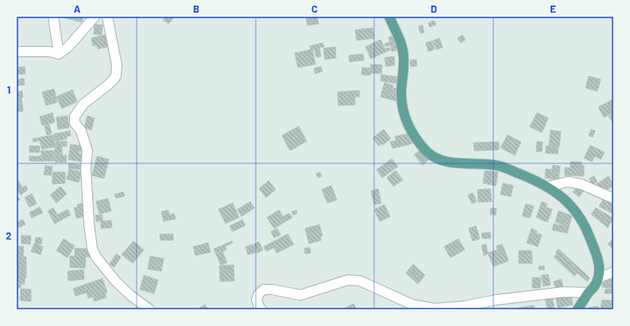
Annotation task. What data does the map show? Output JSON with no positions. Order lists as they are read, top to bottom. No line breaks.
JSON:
{"grid":{"columns":["A","B","C","D","E"],"rows":["1","2"]}}
